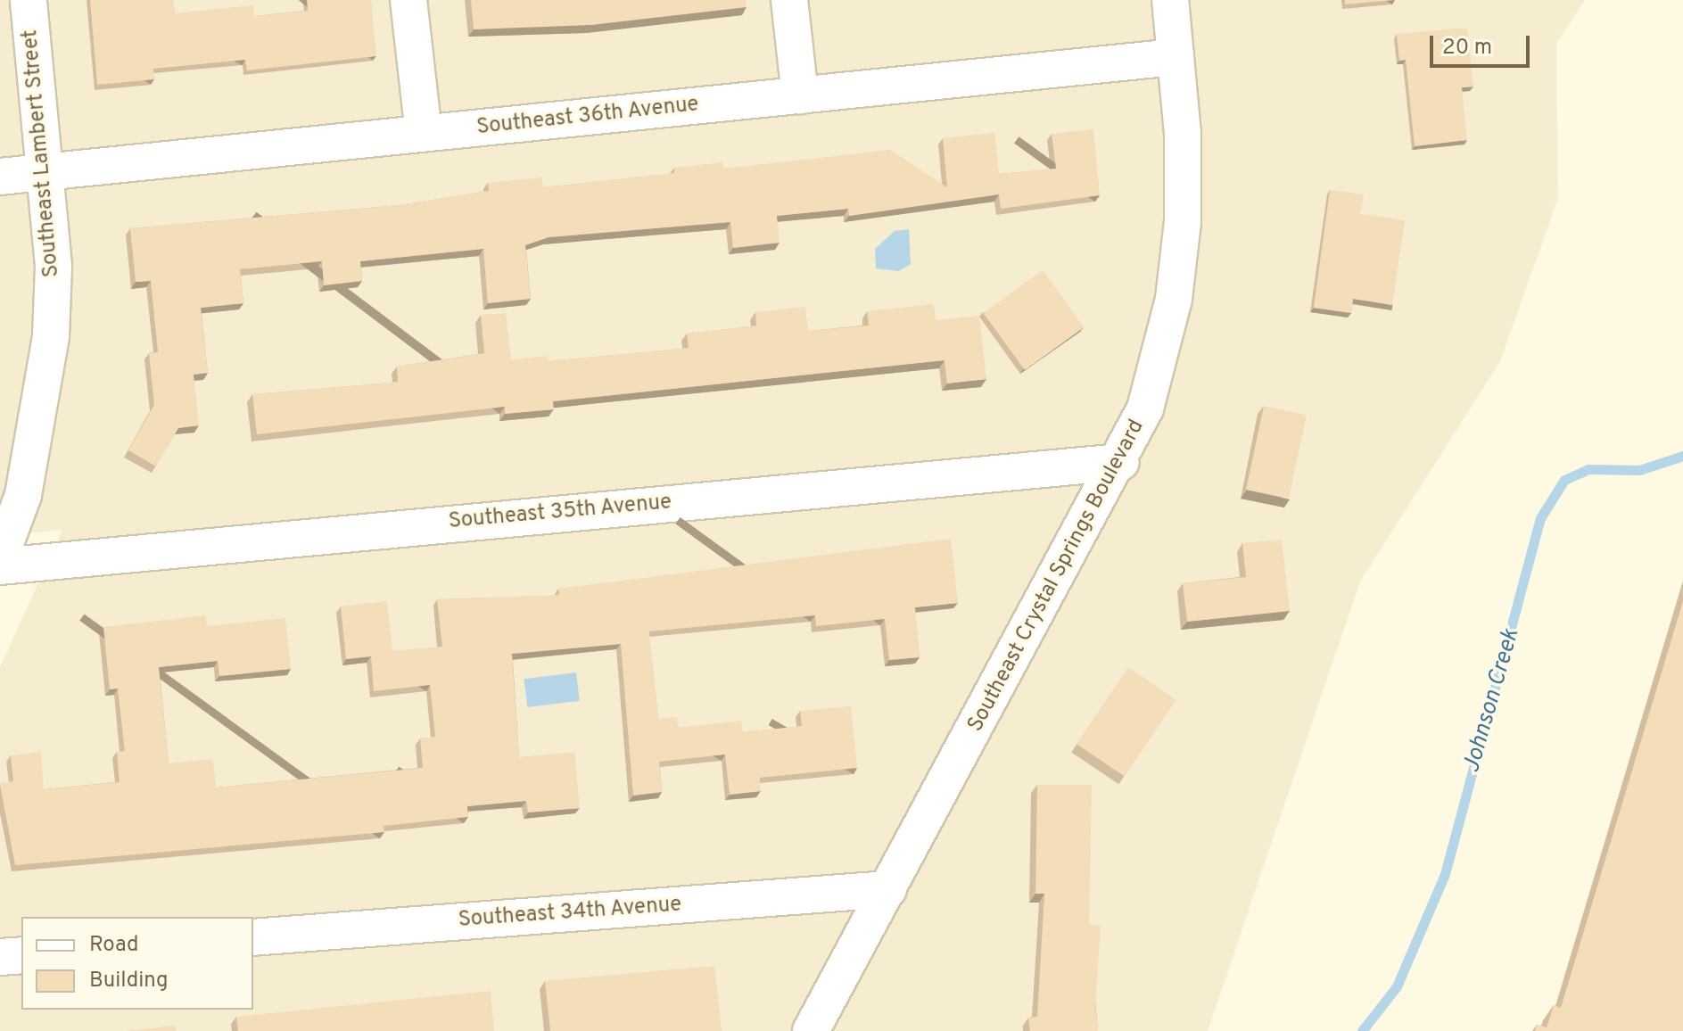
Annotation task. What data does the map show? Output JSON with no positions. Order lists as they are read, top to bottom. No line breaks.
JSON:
{"streets":{"street":["Southeast 36th Avenue","Southeast Lambert Street","Southeast 35th Avenue","Southeast Crystal Springs Boulevard","Southeast 34th Avenue"]},"crossings":[["Southeast 36th Avenue","Southeast Lambert Street"],["Southeast 36th Avenue","Southeast Crystal Springs Boulevard"],["Southeast 35th Avenue","Southeast Crystal Springs Boulevard"],["Southeast Crystal Springs Boulevard","Southeast 34th Avenue"]],"water":["Johnson Creek"],"legend":["Road","Building"],"scale_bar":"20 m"}
